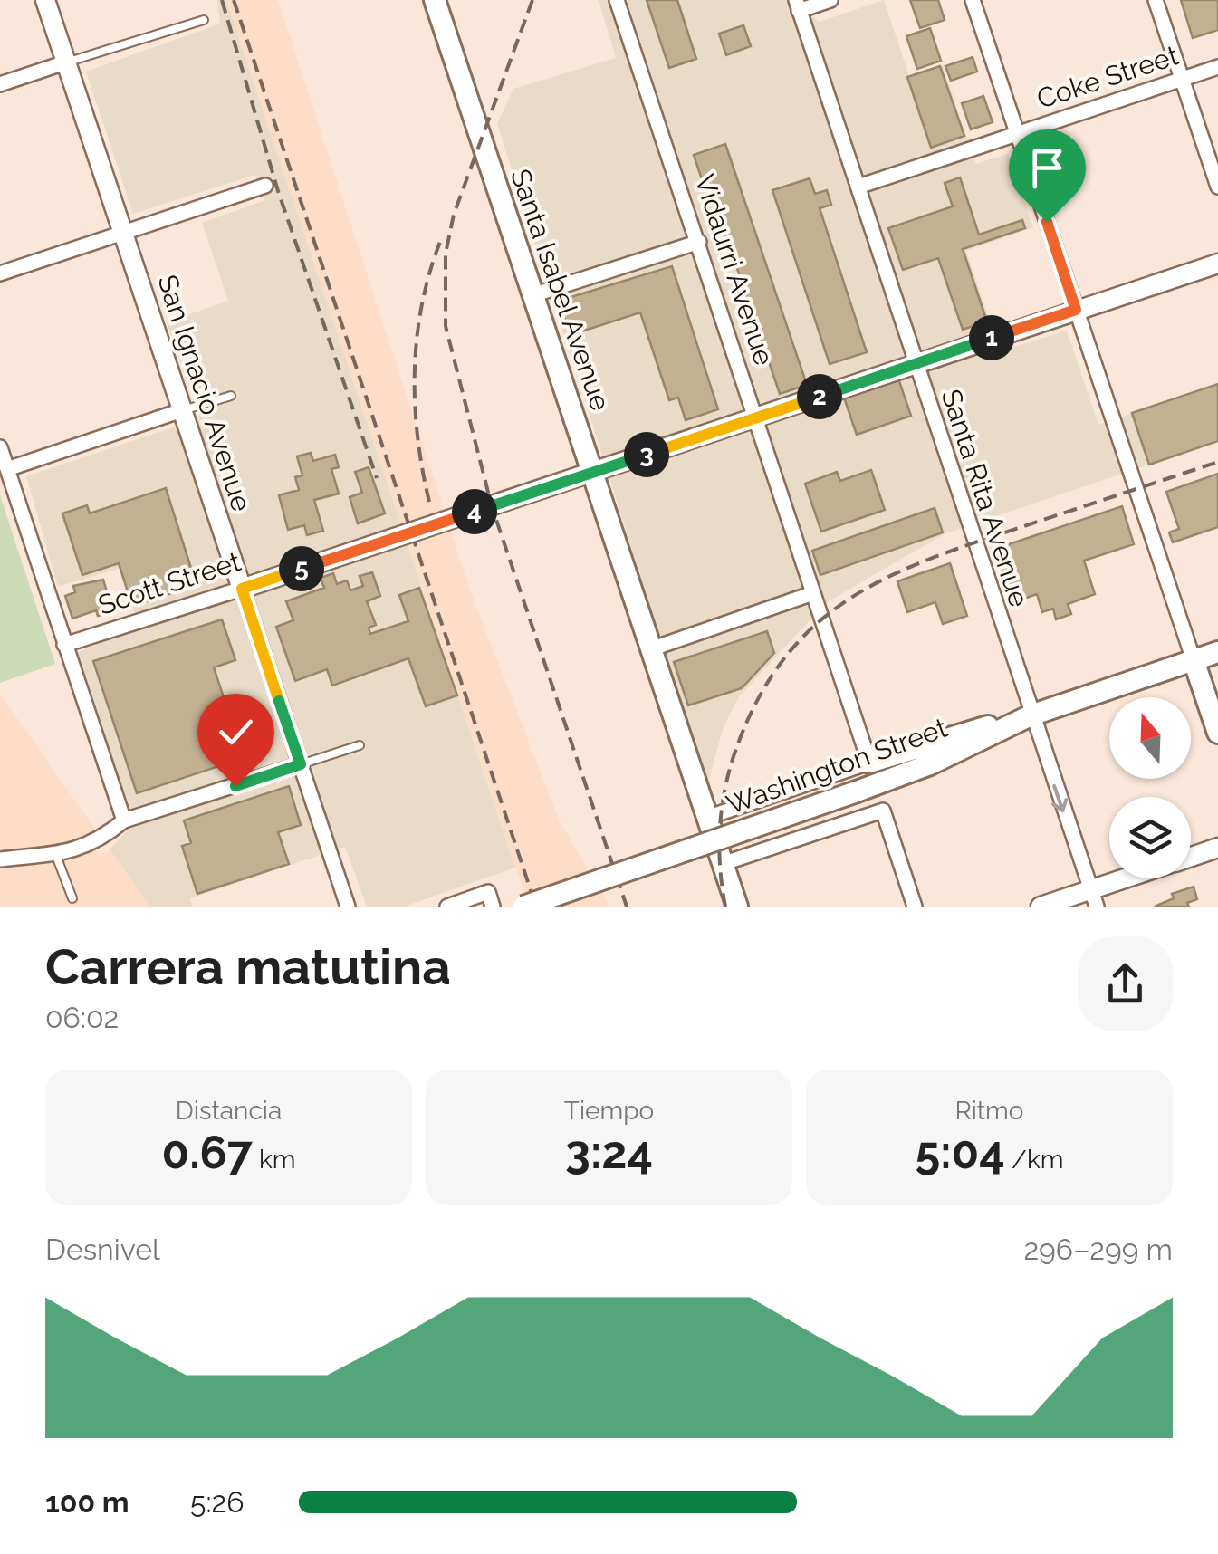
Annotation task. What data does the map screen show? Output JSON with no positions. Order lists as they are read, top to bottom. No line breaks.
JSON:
{"streets":{"main road":["Santa Isabel Avenue","Washington Street"],"street":["Coke Street","Vidaurri Avenue","San Ignacio Avenue","Santa Rita Avenue","Scott Street"]},"crossings":[["Coke Street","Santa Rita Avenue"],["Vidaurri Avenue","Scott Street"],["Vidaurri Avenue","Washington Street"],["Santa Isabel Avenue","Scott Street"],["Santa Isabel Avenue","Washington Street"],["San Ignacio Avenue","Scott Street"],["Santa Rita Avenue","Scott Street"],["Santa Rita Avenue","Washington Street"]],"north":"top","page":{"pins":["1","2","3","4","5"],"heading":["Carrera matutina","06:02"],"stats":[["Distancia","0.67 km"],["Tiempo","3:24"],["Ritmo","5:04 /km"]],"chart":["Desnivel","296–299 m"],"list":[{"name":"100 m","note":"5:26"}]}}
